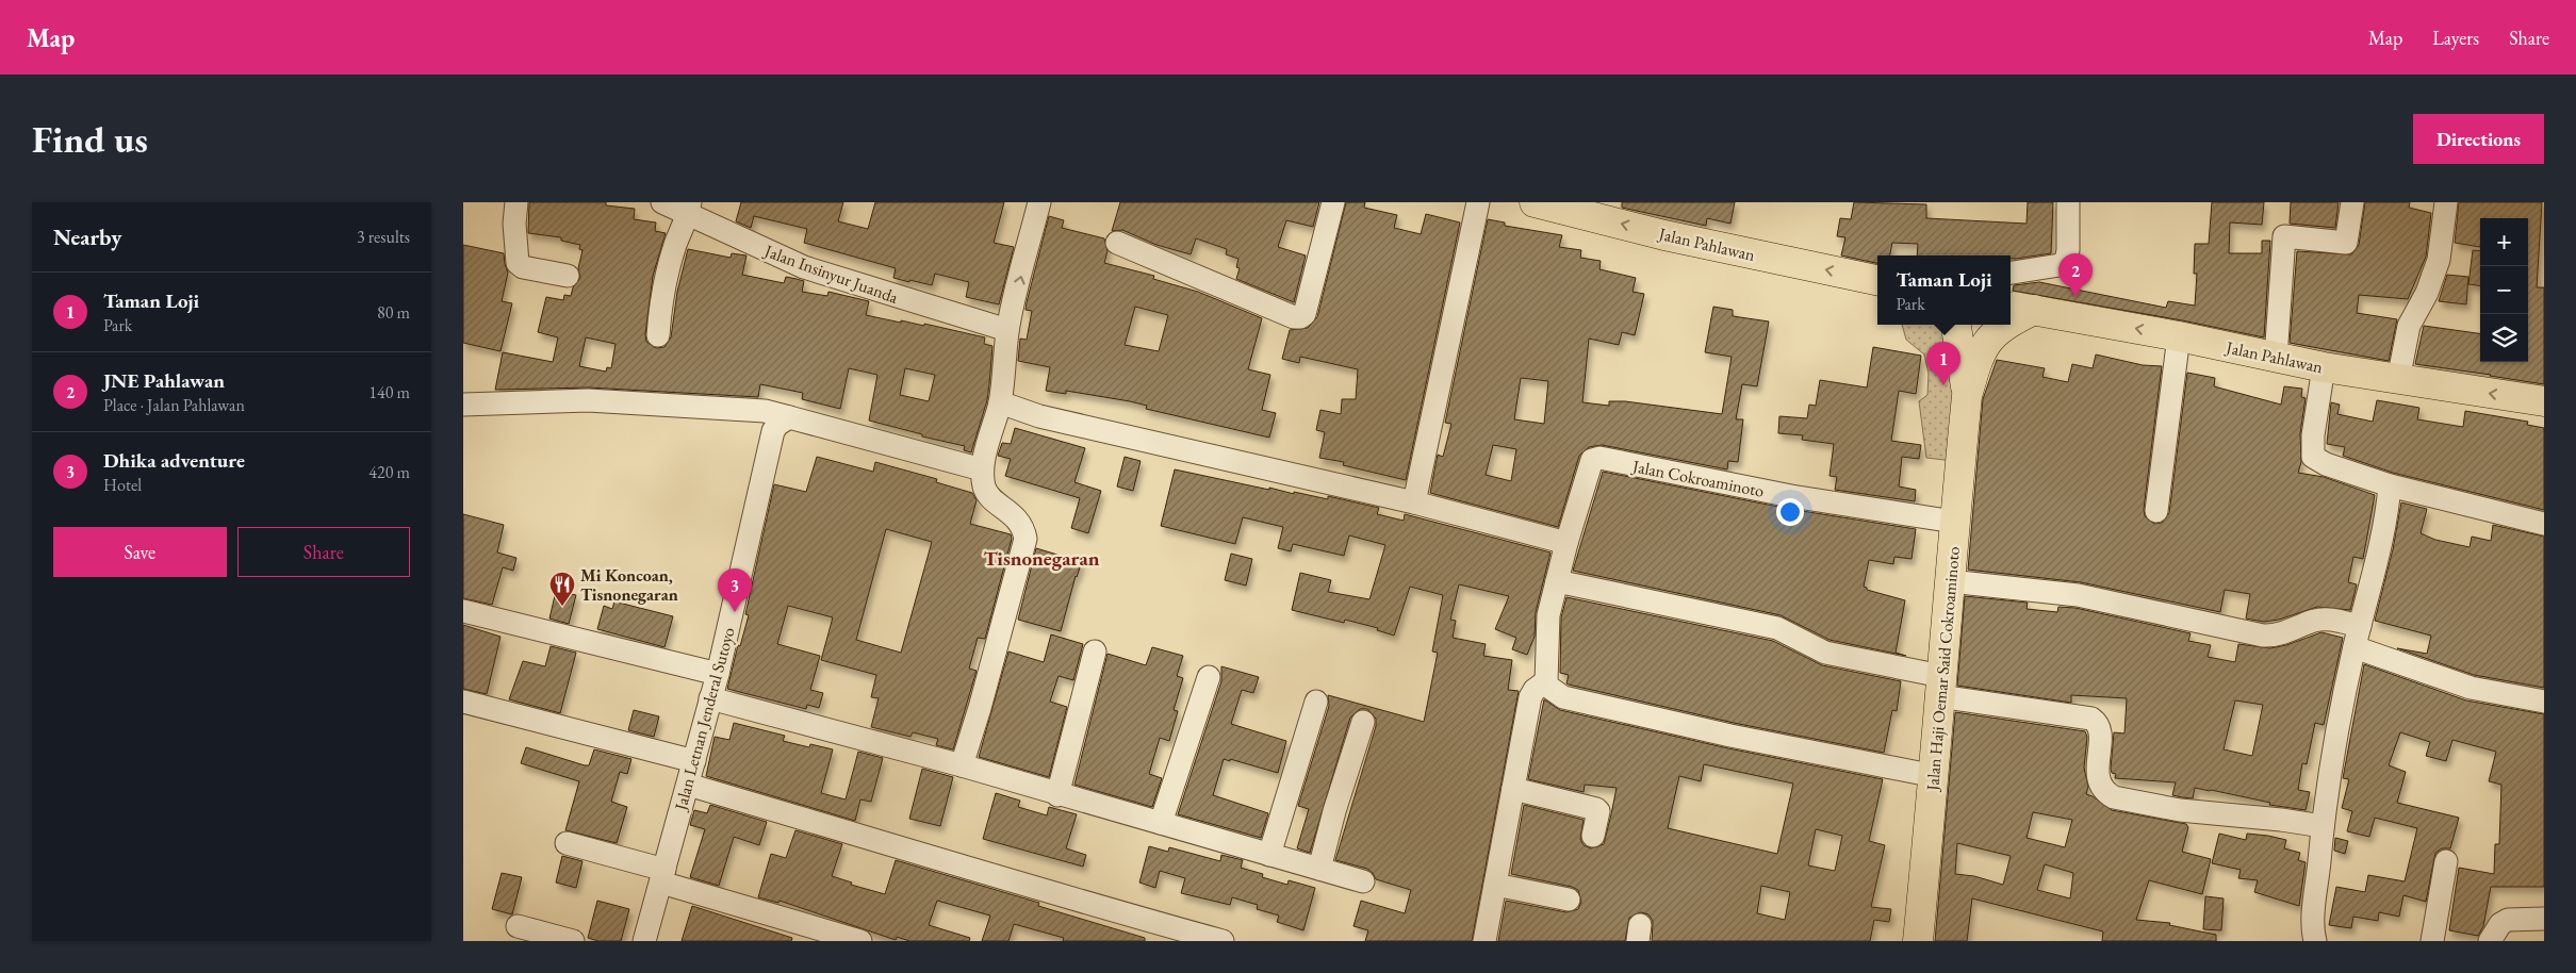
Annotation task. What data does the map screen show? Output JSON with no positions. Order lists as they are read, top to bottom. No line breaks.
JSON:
{"streets":{"main road":["Jalan Pahlawan","Jalan Haji Oemar Said Cokroaminoto"],"street":["Jalan Insinyur Juanda","Jalan Cokroaminoto","Jalan Letnan Jenderal Sutoyo"]},"crossings":[["Jalan Cokroaminoto","Jalan Haji Oemar Said Cokroaminoto"]],"one_way":["Jalan Pahlawan"],"districts":["Tisnonegaran"],"places":{"restaurant":["Mi Koncoan, Tisnonegaran"]},"page":{"header":"Map","nav":["Map","Layers","Share"],"buttons":["Directions",["Save","Share"]],"title":"Find us","heading":["Nearby","3 results"],"map_buttons":["+","−"],"pins":["2","1","3"],"popup":["Taman Loji","Park"],"list":[{"mark":"1","name":"Taman Loji","note":"Park","value":"80 m"},{"mark":"2","name":"JNE Pahlawan","note":"Place · Jalan Pahlawan","value":"140 m"},{"mark":"3","name":"Dhika adventure","note":"Hotel","value":"420 m"}]}}
